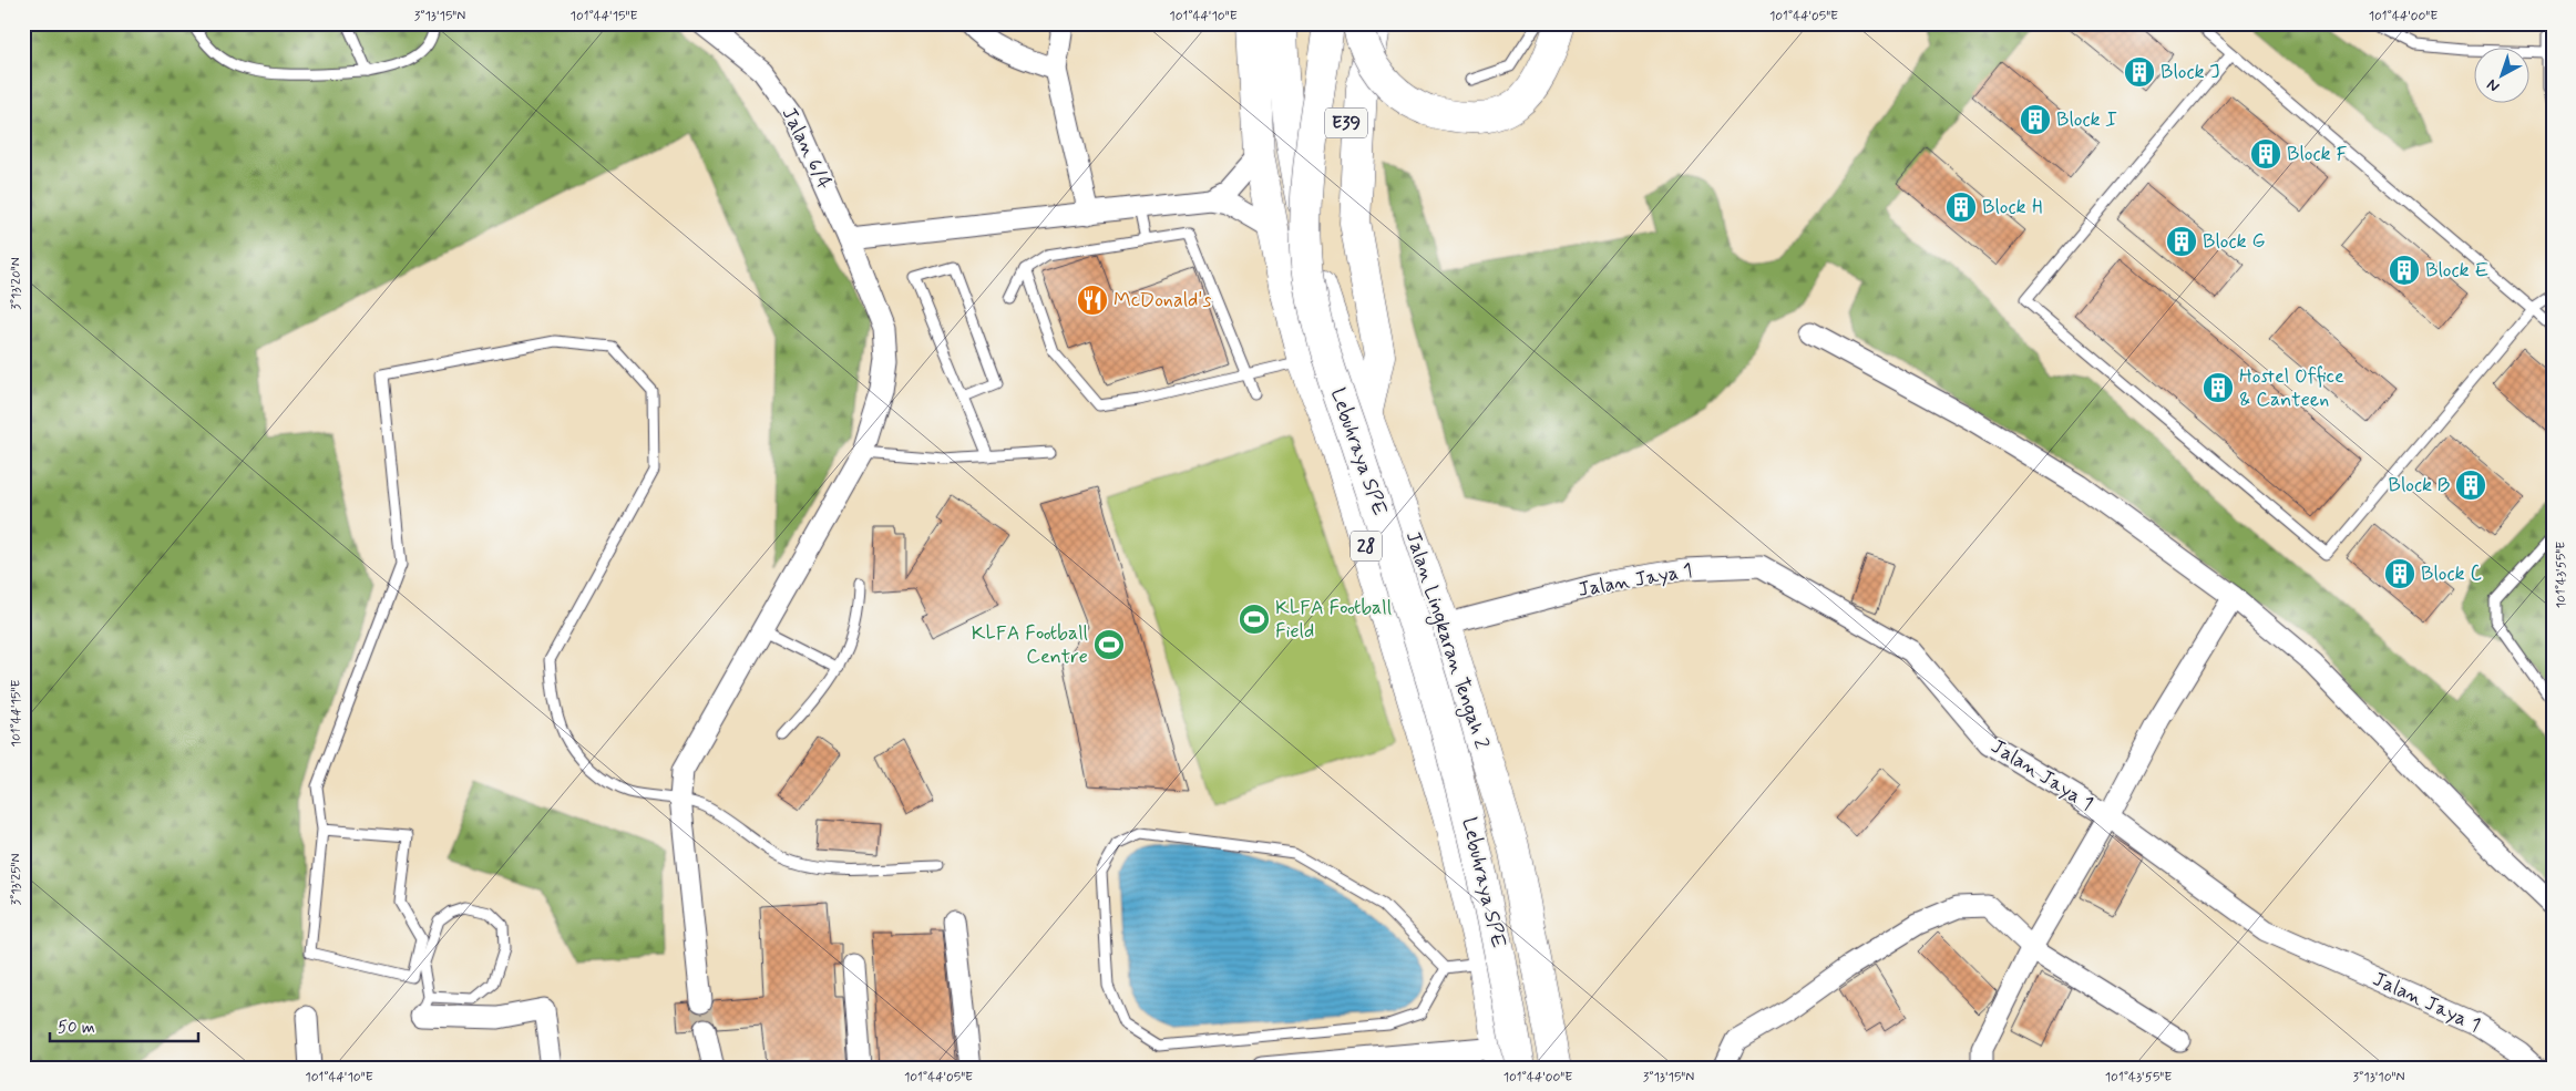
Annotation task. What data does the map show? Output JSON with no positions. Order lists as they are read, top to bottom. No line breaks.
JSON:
{"streets":{"highway":["E39","Lebuhraya SPE","28","Jalan Lingkaran Tengah 2"],"street":["Jalan 6/4","Jalan Jaya 1"]},"crossings":[["Jalan Jaya 1","Jalan Lingkaran Tengah 2"]],"places":{"building":["Block J","Block I","Block F","Block H","Block G","Block E","Hostel Office & Canteen","Block B","Block C"],"restaurant":["McDonald's"],"sports":["KLFA Football Field","KLFA Football Centre"]},"scale_bar":"50 m","north":"bottom left","coordinates":["3°13'15\"N","101°44'15\"E","101°44'10\"E","101°44'05\"E","101°44'00\"E","3°13'20\"N","101°43'55\"E","3°13'25\"N","3°13'10\"N"]}
